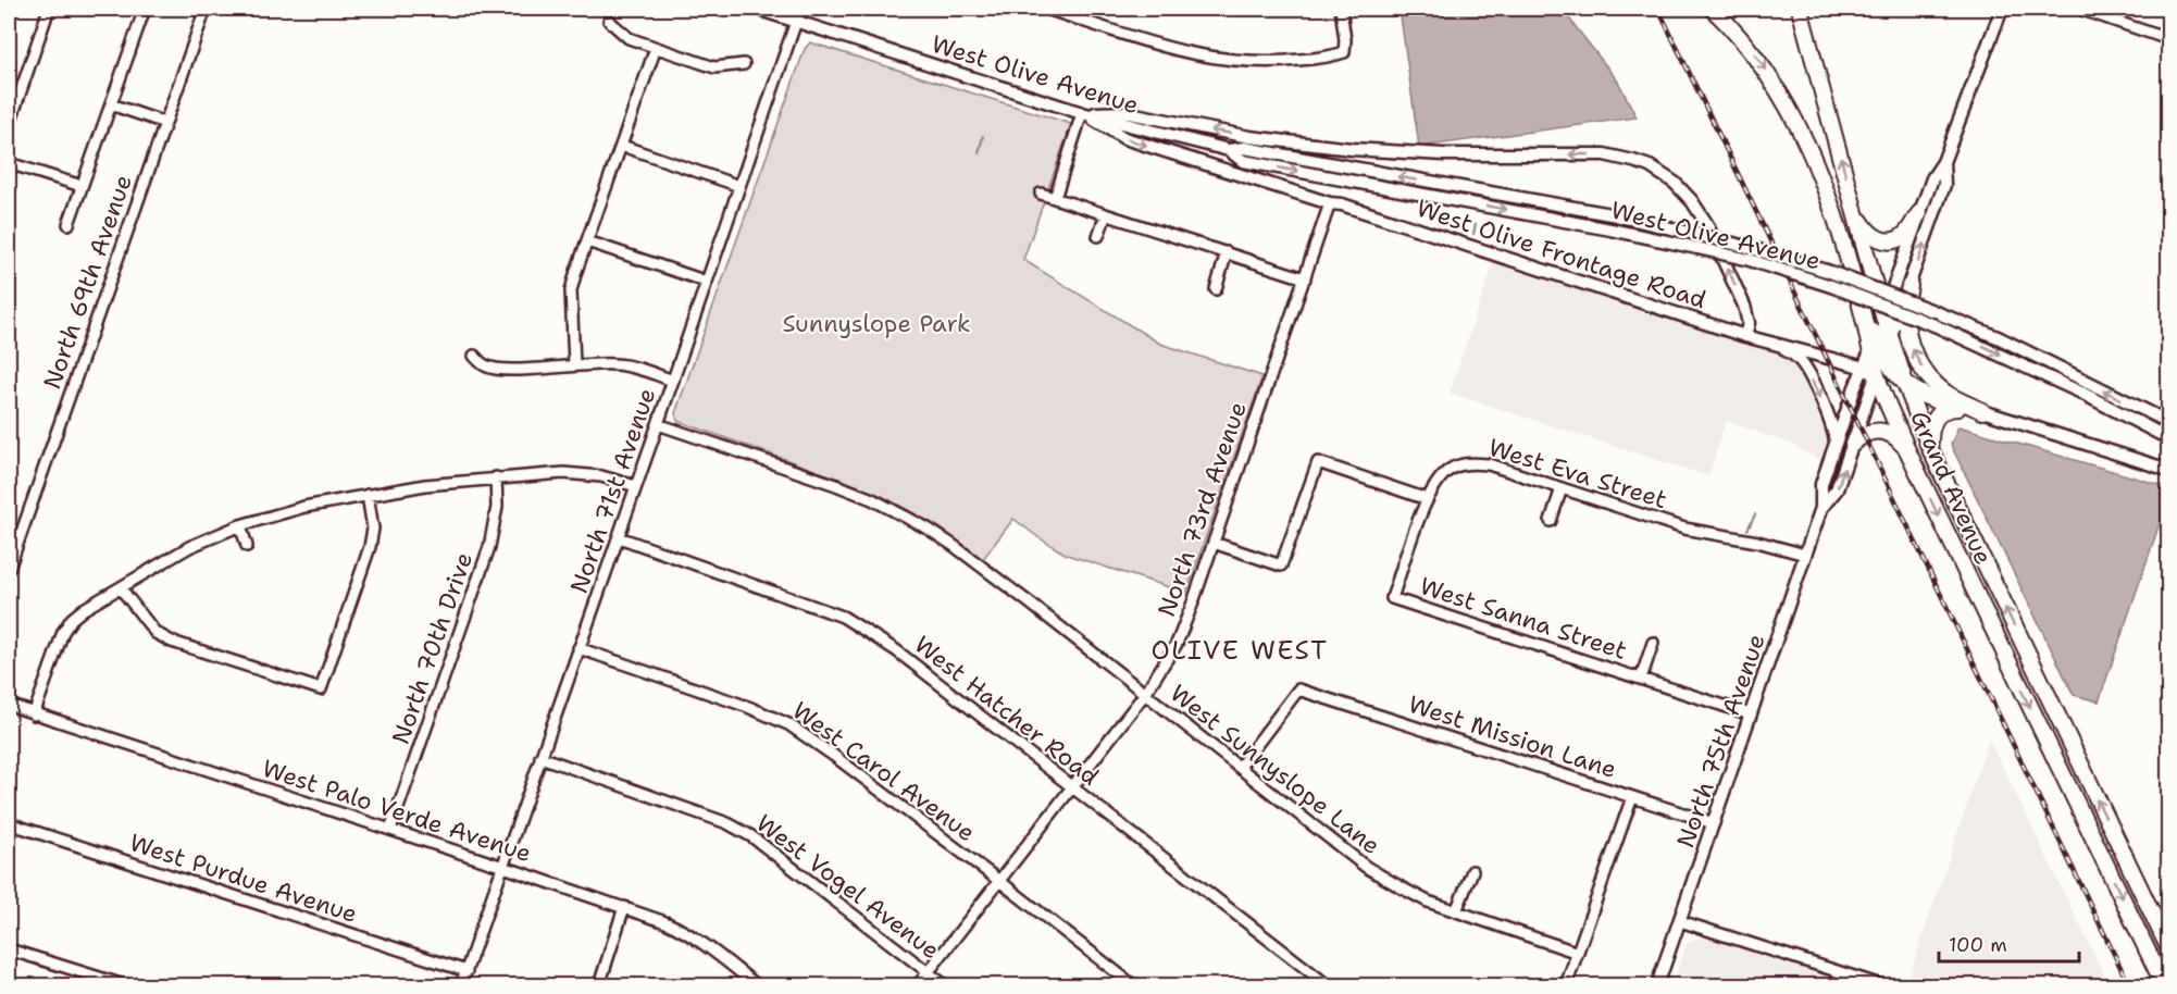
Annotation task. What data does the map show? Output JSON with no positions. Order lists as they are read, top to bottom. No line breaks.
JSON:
{"streets":{"highway":["Grand Avenue"],"main road":["West Olive Avenue","West Olive Frontage Road","North 75th Avenue"],"street":["North 69th Avenue","West Eva Street","North 71st Avenue","North 73rd Avenue","West Sanna Street","North 70th Drive","West Hatcher Road","West Mission Lane","West Sunnyslope Lane","West Carol Avenue","West Palo Verde Avenue","West Purdue Avenue","West Vogel Avenue"]},"crossings":[["West Olive Avenue","West Olive Frontage Road"],["West Olive Avenue","North 71st Avenue"],["West Olive Frontage Road","Grand Avenue"],["West Olive Frontage Road","North 73rd Avenue"],["West Olive Frontage Road","North 75th Avenue"],["West Eva Street","West Sanna Street"],["West Eva Street","North 75th Avenue"],["Grand Avenue","North 75th Avenue"],["North 71st Avenue","West Hatcher Road"],["North 71st Avenue","West Sunnyslope Lane"],["North 71st Avenue","West Carol Avenue"],["North 71st Avenue","West Palo Verde Avenue"],["North 71st Avenue","West Purdue Avenue"],["North 71st Avenue","West Vogel Avenue"],["North 73rd Avenue","West Hatcher Road"],["North 73rd Avenue","West Sunnyslope Lane"],["North 73rd Avenue","West Carol Avenue"],["North 73rd Avenue","West Vogel Avenue"],["West Sanna Street","North 75th Avenue"],["North 70th Drive","West Palo Verde Avenue"],["West Mission Lane","North 75th Avenue"],["West Mission Lane","West Sunnyslope Lane"]],"districts":["OLIVE WEST"],"parks":["Sunnyslope Park"],"scale_bar":"100 m"}
